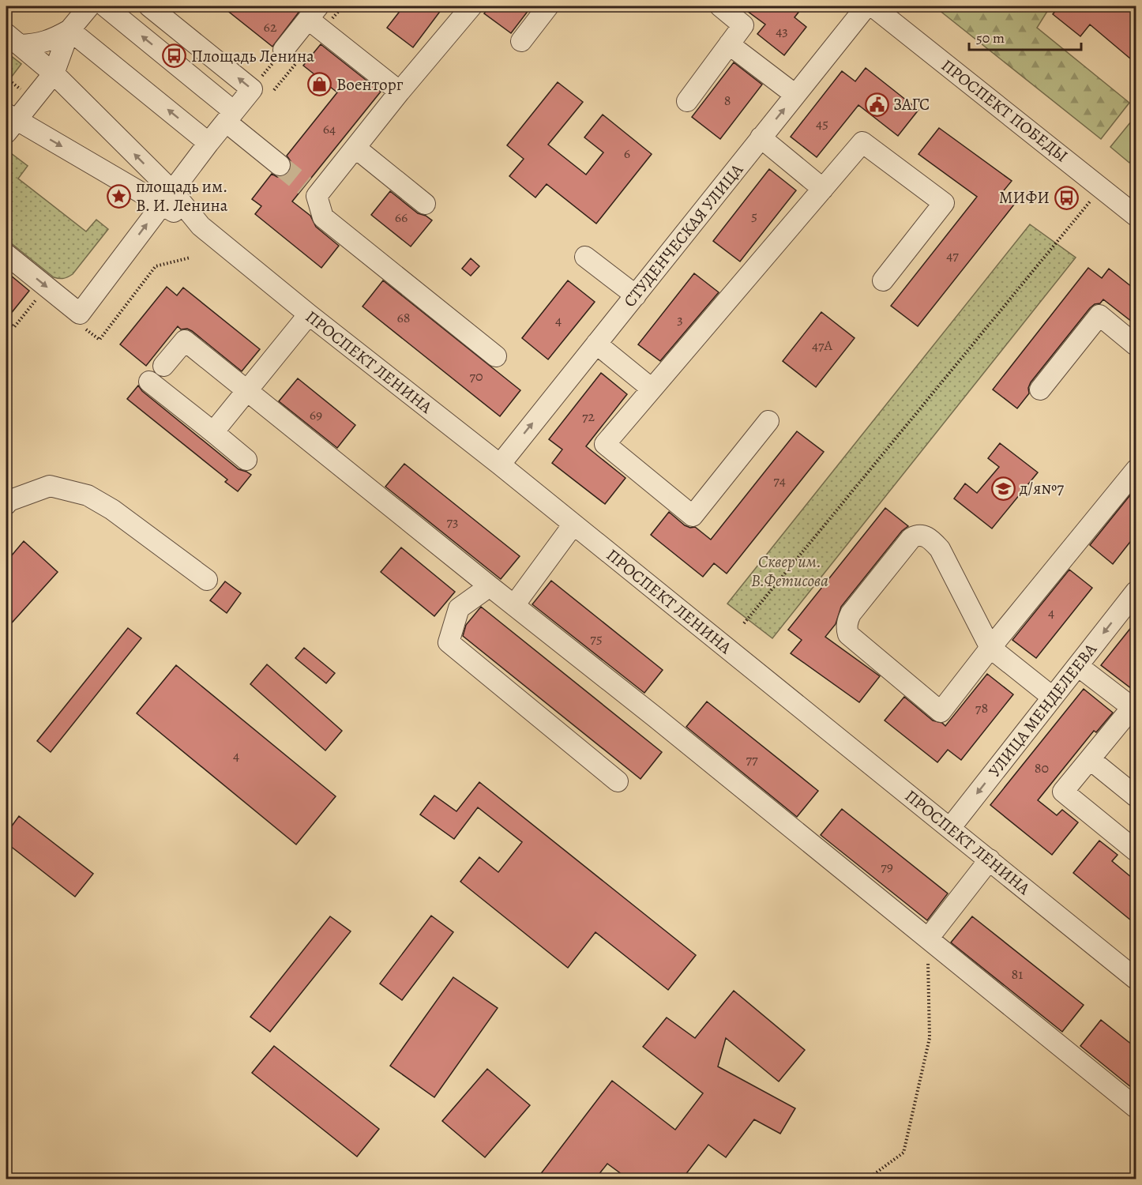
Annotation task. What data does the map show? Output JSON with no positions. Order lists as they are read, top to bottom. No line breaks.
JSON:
{"streets":{"street":["ПРОСПЕКТ ПОБЕДЫ","СТУДЕНЧЕСКАЯ УЛИЦА","ПРОСПЕКТ ЛЕНИНА","УЛИЦА МЕНДЕЛЕЕВА"]},"crossings":[["СТУДЕНЧЕСКАЯ УЛИЦА","ПРОСПЕКТ ЛЕНИНА"],["ПРОСПЕКТ ЛЕНИНА","УЛИЦА МЕНДЕЛЕЕВА"]],"one_way":["СТУДЕНЧЕСКАЯ УЛИЦА"],"parks":["Сквер им. В.Фетисова"],"places":{"bus stop":["Площадь Ленина","МИФИ"],"shop":["Военторг"],"public building":["ЗАГС"],"place":["площадь им. В. И. Ленина"],"school or university":["д/я№7"]},"house_numbers":["62","43","8","45","64","6","5","66","47","68","3","4","47А","70","69","72","74","73","4","75","78","4","77","80","79","81"],"scale_bar":"50 m"}
